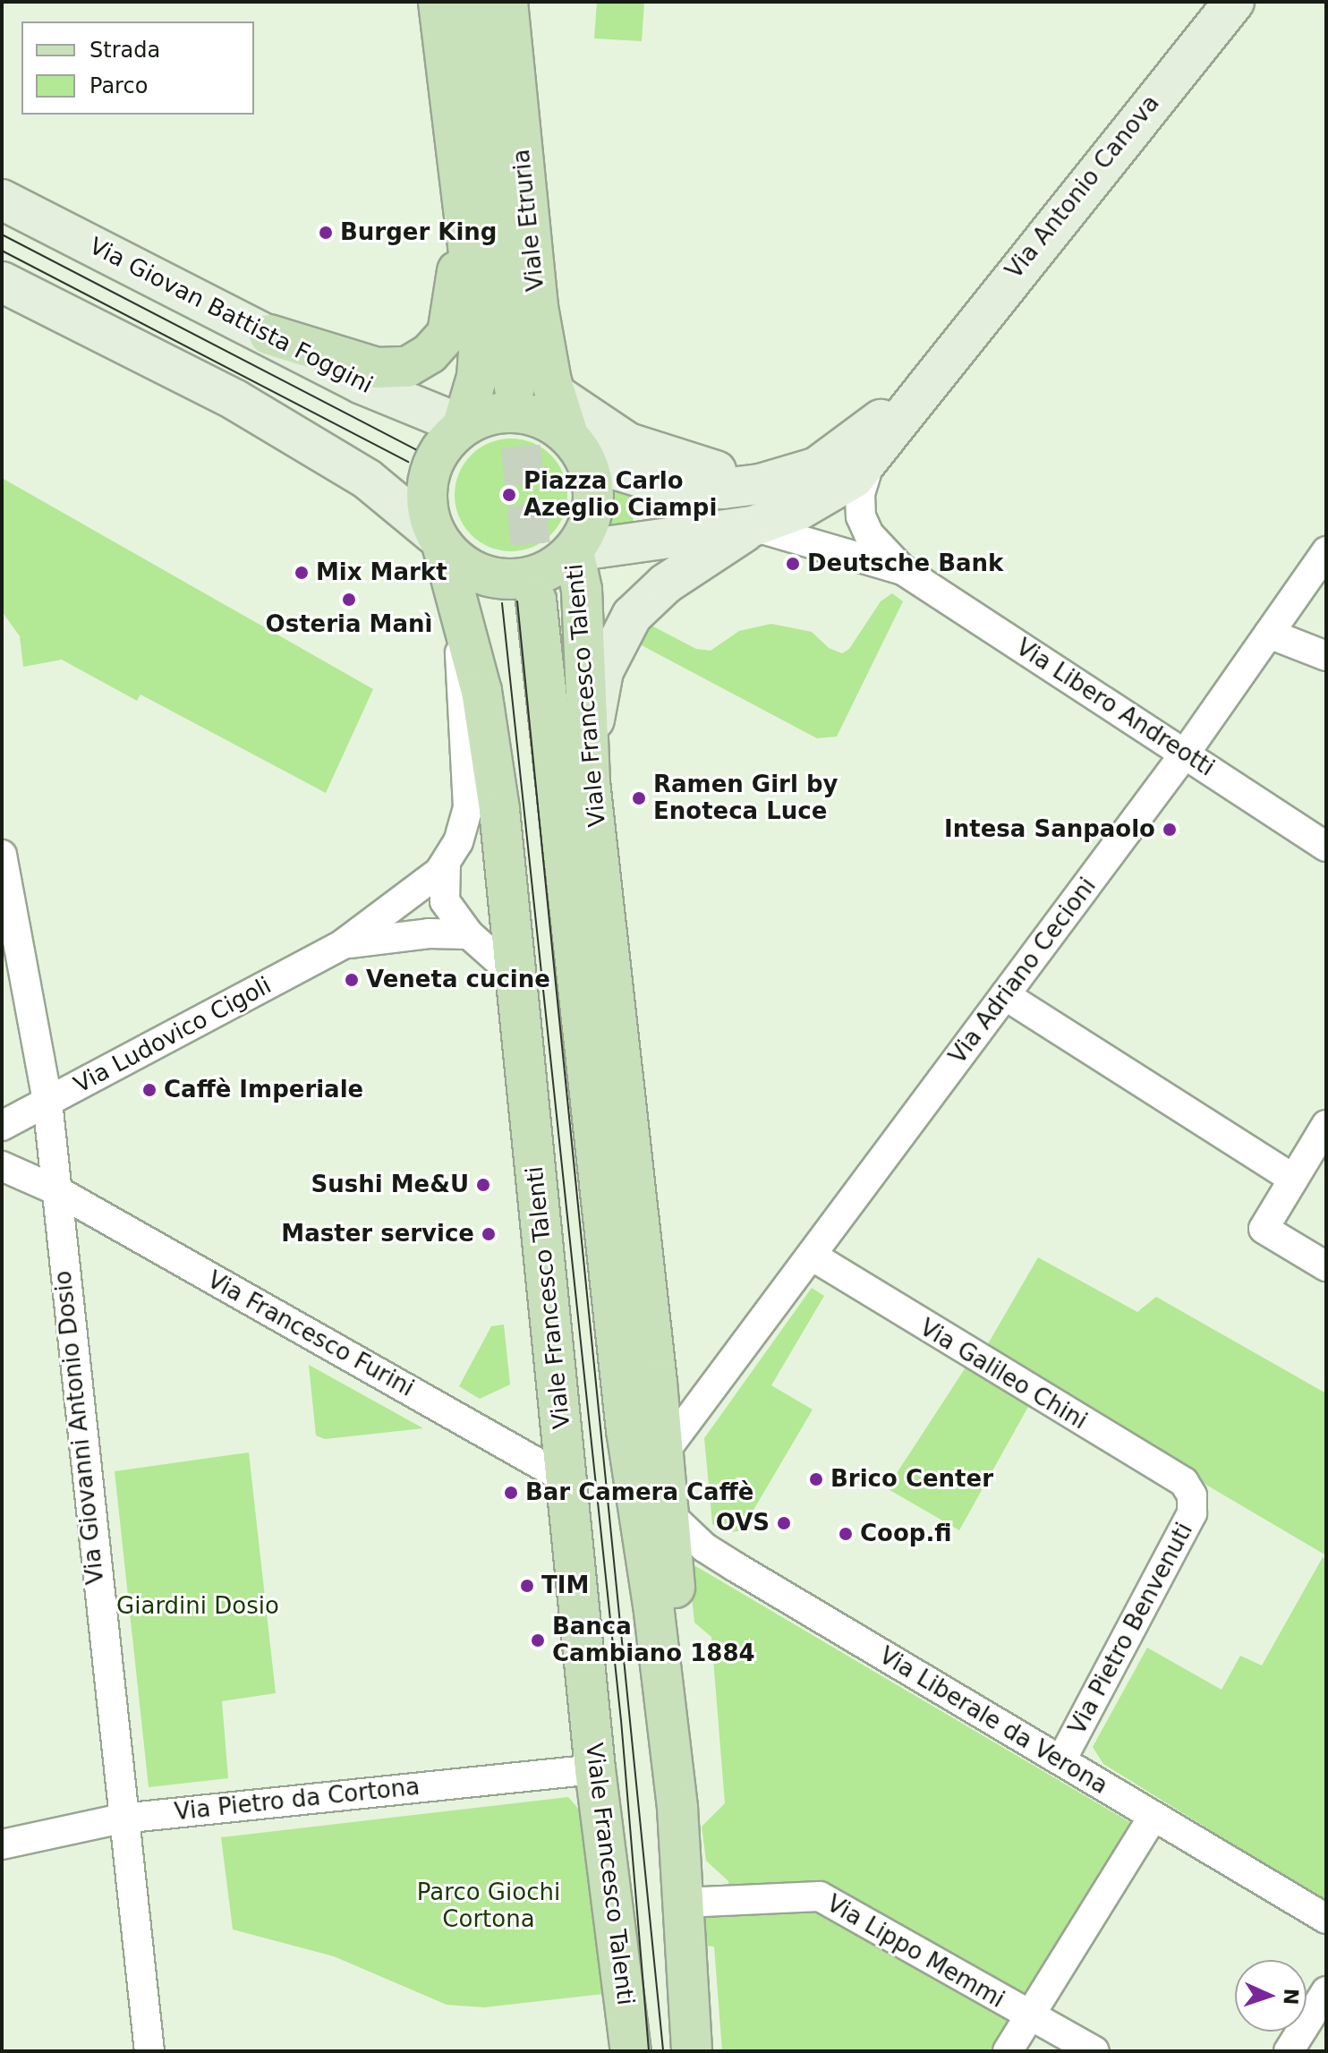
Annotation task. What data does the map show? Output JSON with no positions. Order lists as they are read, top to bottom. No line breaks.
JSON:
{"streets":{"main road":["Viale Etruria","Viale Francesco Talenti"],"street":["Via Antonio Canova","Via Giovan Battista Foggini","Via Libero Andreotti","Via Adriano Cecioni","Via Ludovico Cigoli","Via Francesco Furini","Via Galileo Chini","Via Giovanni Antonio Dosio","Via Pietro Benvenuti","Via Liberale da Verona","Via Pietro da Cortona","Via Lippo Memmi"]},"crossings":[["Via Antonio Canova","Viale Francesco Talenti"],["Via Antonio Canova","Via Libero Andreotti"],["Viale Etruria","Via Giovan Battista Foggini"],["Viale Etruria","Viale Francesco Talenti"],["Via Giovan Battista Foggini","Viale Francesco Talenti"],["Viale Francesco Talenti","Via Libero Andreotti"],["Viale Francesco Talenti","Via Adriano Cecioni"],["Viale Francesco Talenti","Via Ludovico Cigoli"],["Viale Francesco Talenti","Via Francesco Furini"],["Viale Francesco Talenti","Via Liberale da Verona"],["Viale Francesco Talenti","Via Pietro da Cortona"],["Viale Francesco Talenti","Via Lippo Memmi"],["Via Libero Andreotti","Via Adriano Cecioni"],["Via Adriano Cecioni","Via Galileo Chini"],["Via Ludovico Cigoli","Via Giovanni Antonio Dosio"],["Via Francesco Furini","Via Giovanni Antonio Dosio"],["Via Galileo Chini","Via Pietro Benvenuti"],["Via Giovanni Antonio Dosio","Via Pietro da Cortona"],["Via Pietro Benvenuti","Via Liberale da Verona"]],"parks":["Giardini Dosio","Parco Giochi Cortona"],"places":["Burger King","Piazza Carlo Azeglio Ciampi","Deutsche Bank","Mix Markt","Osteria Manì","Ramen Girl by Enoteca Luce","Intesa Sanpaolo","Veneta cucine","Caffè Imperiale","Sushi Me&U","Master service","Brico Center","Bar Camera Caffè","OVS","Coop.fi","TIM","Banca Cambiano 1884"],"legend":["Strada","Parco"],"north":"right"}
